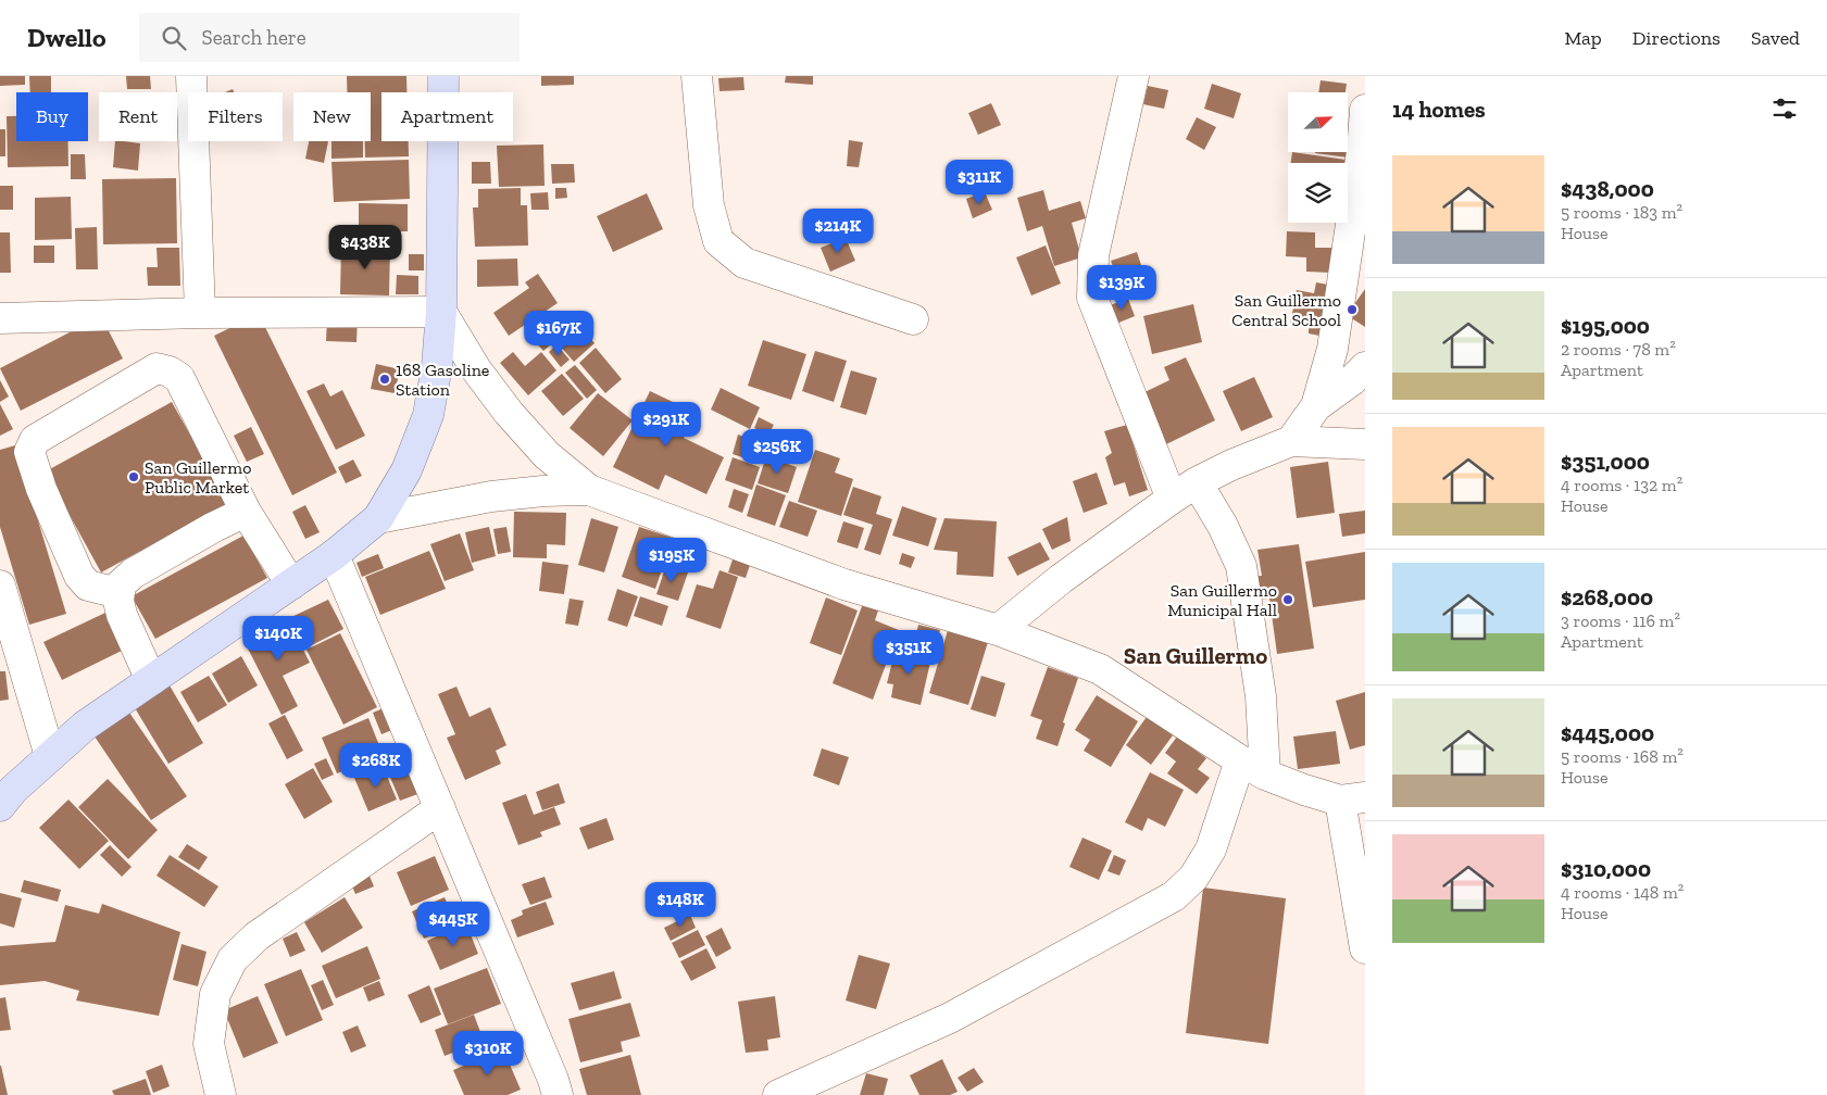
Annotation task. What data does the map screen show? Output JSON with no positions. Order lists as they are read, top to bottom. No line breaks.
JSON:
{"districts":["San Guillermo"],"places":["San Guillermo Central School","168 Gasoline Station","San Guillermo Public Market","San Guillermo Municipal Hall"],"north":"top right","page":{"header":"Dwello","search":"Search here","nav":["Map","Directions","Saved"],"heading":"14 homes","chip":["Buy","Rent","Filters","New","Apartment"],"list":[{"name":"$438,000","note":"5 rooms · 183 m² · House"},{"name":"$195,000","note":"2 rooms · 78 m² · Apartment"},{"name":"$351,000","note":"4 rooms · 132 m² · House"},{"name":"$268,000","note":"3 rooms · 116 m² · Apartment"},{"name":"$445,000","note":"5 rooms · 168 m² · House"},{"name":"$310,000","note":"4 rooms · 148 m² · House"}],"price":["$311K","$214K","$438K","$139K","$167K","$291K","$256K","$195K","$140K","$351K","$268K","$148K","$445K","$310K"]}}
